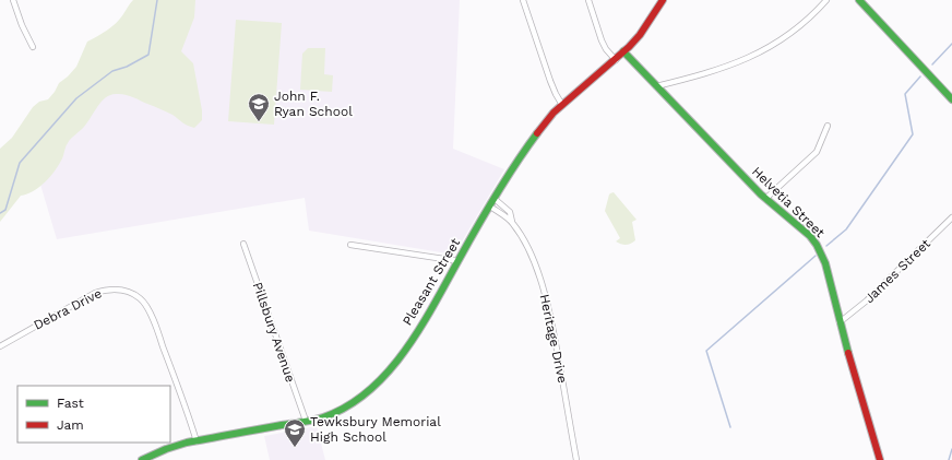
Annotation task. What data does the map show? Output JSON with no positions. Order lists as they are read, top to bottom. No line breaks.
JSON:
{"streets":{"main road":["Helvetia Street","Pleasant Street"],"street":["James Street","Debra Drive","Pillsbury Avenue","Heritage Drive"]},"crossings":[["Helvetia Street","James Street"],["Helvetia Street","Pleasant Street"],["Pleasant Street","Debra Drive"],["Pleasant Street","Pillsbury Avenue"],["Pleasant Street","Heritage Drive"]],"places":{"school or university":["John F. Ryan School","Tewksbury Memorial High School"]},"legend":["Fast","Jam"]}
